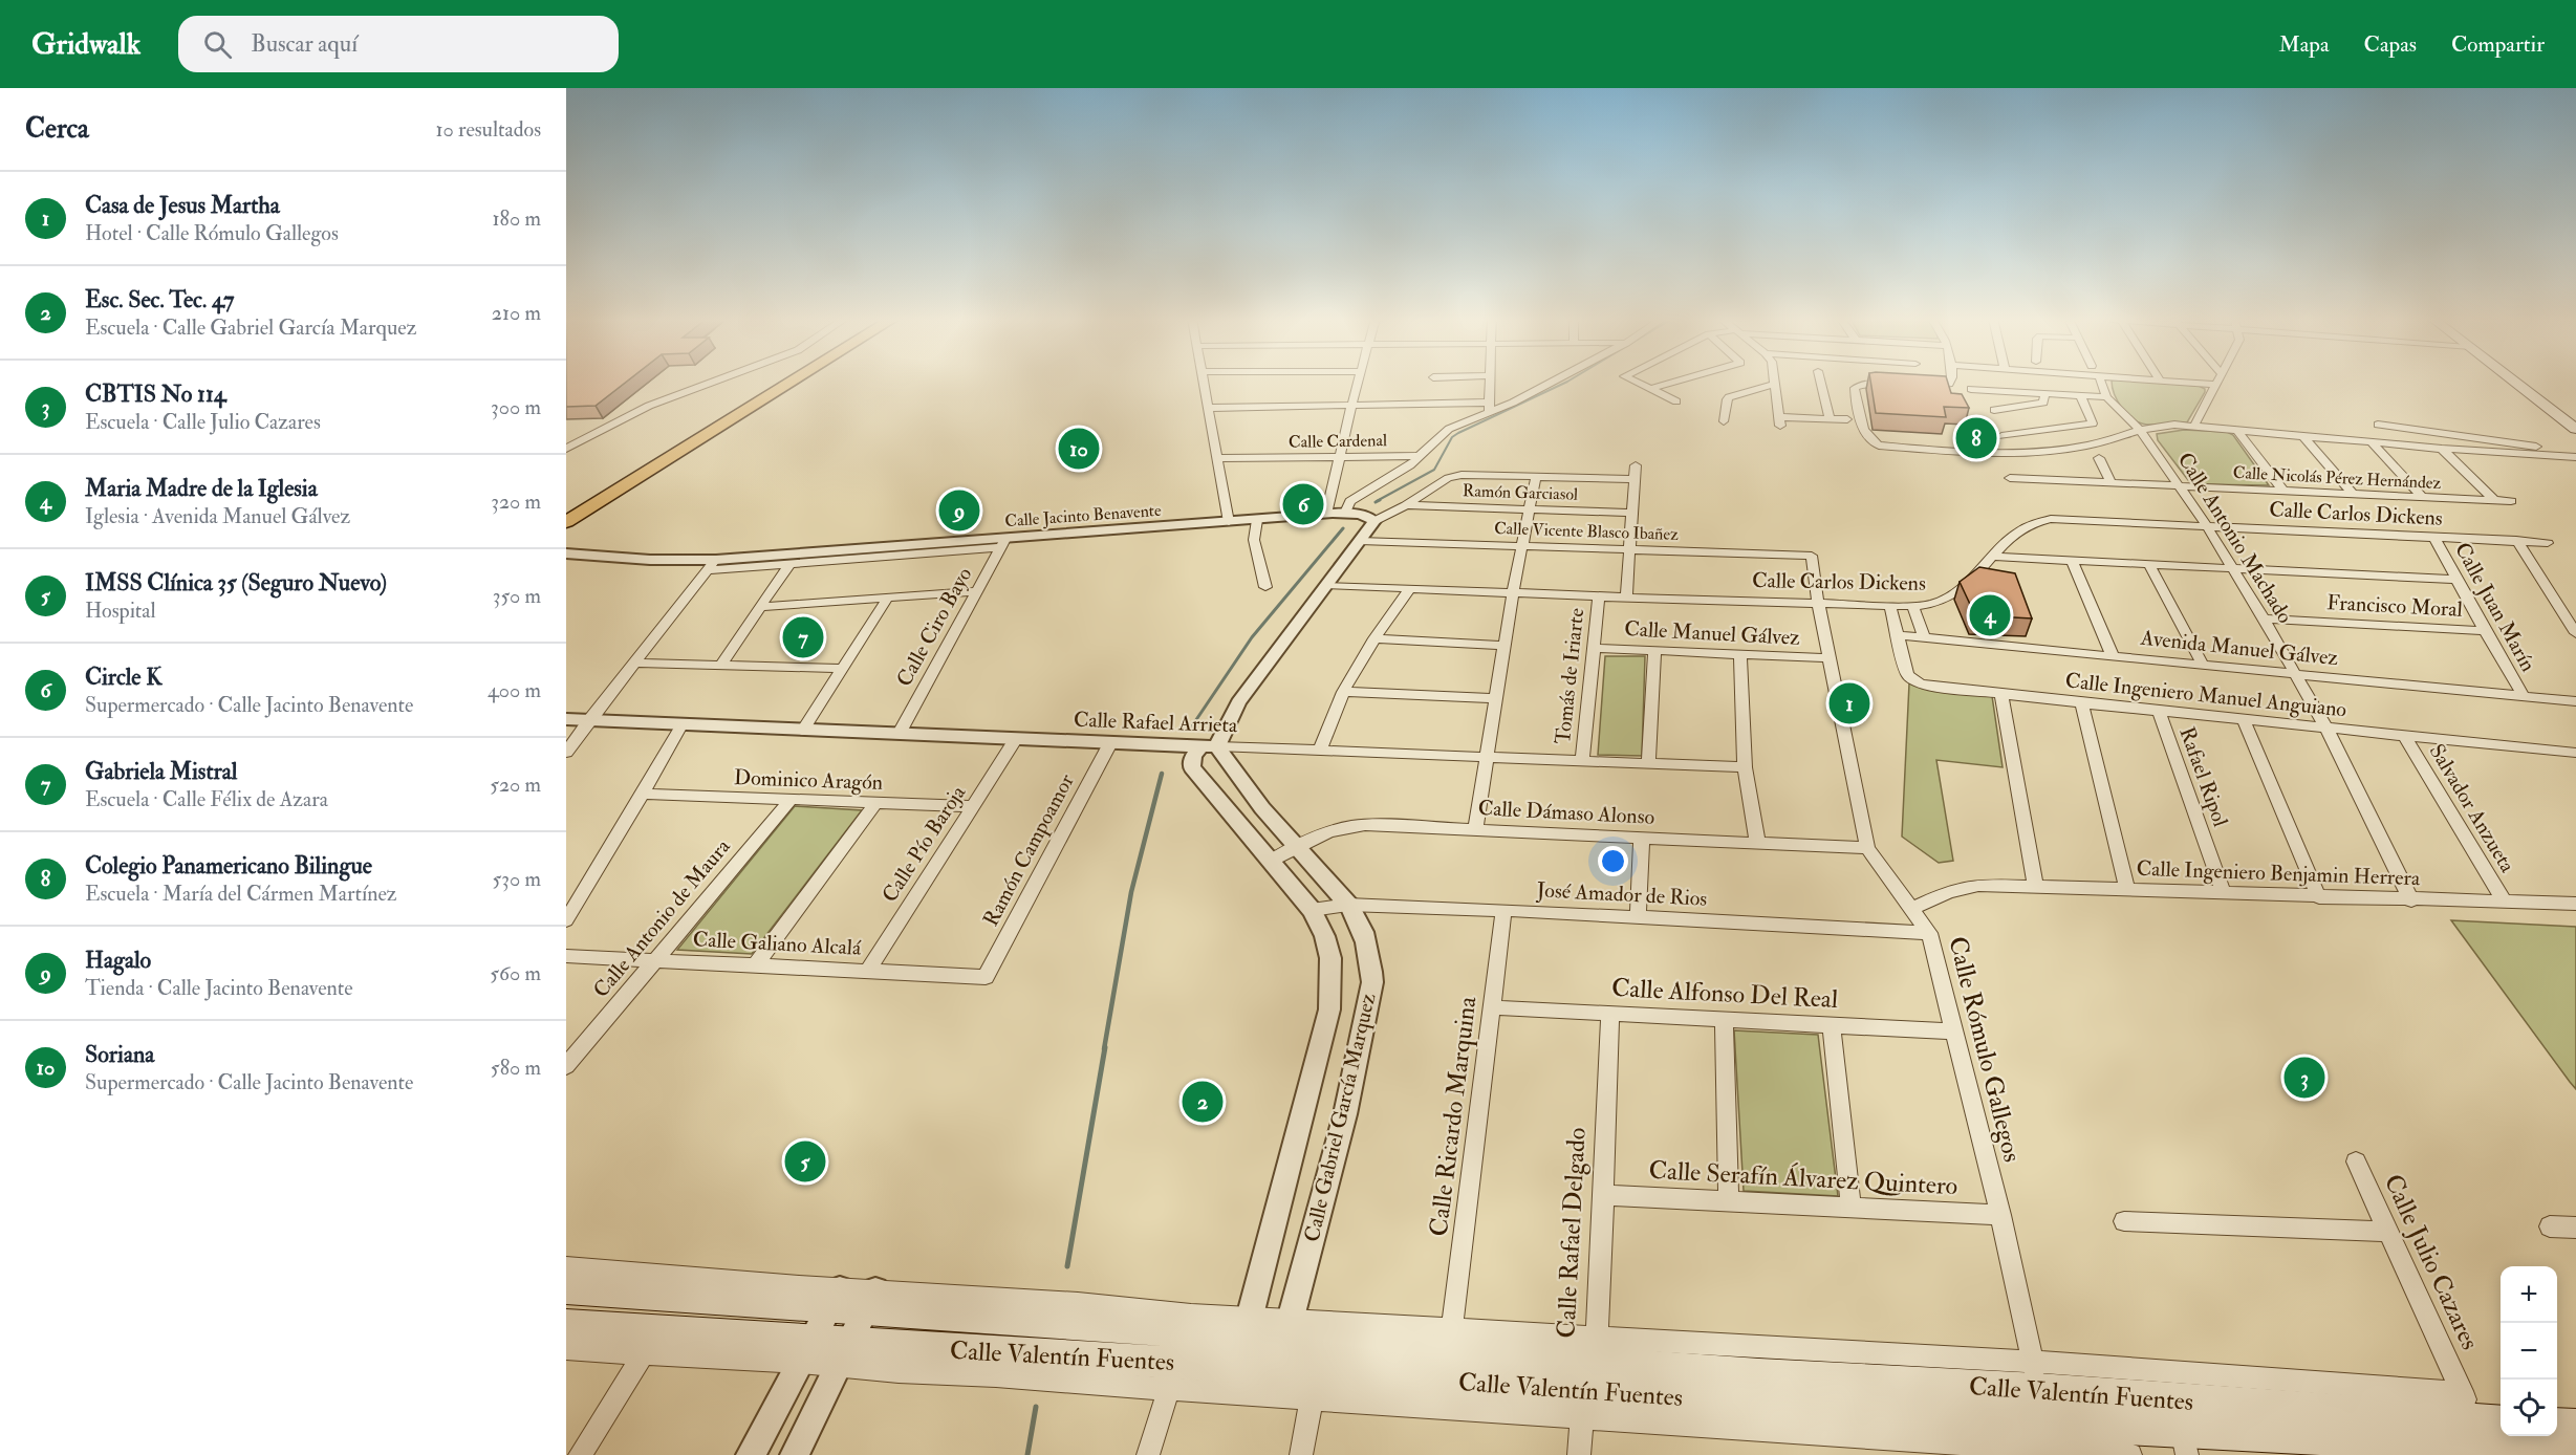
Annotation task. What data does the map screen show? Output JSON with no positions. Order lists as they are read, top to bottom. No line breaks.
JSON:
{"streets":{"main road":["Calle Valentín Fuentes"],"street":["Calle Cardenal","Calle Nicolás Pérez Hernández","Ramón Garciasol","Calle Carlos Dickens","Calle Jacinto Benavente","Calle Vicente Blasco Ibañez","Calle Antonio Machado","Francisco Moral","Calle Juan Marín","Calle Ciro Bayo","Calle Manuel Gálvez","Avenida Manuel Gálvez","Tomás de Iriarte","Calle Ingeniero Manuel Anguiano","Calle Rafael Arrieta","Rafael Ripol","Dominico Aragón","Salvador Anzueta","Calle Dámaso Alonso","Calle Pío Baroja","Ramón Campoamor","Calle Ingeniero Benjamin Herrera","José Amador de Rios","Calle Antonio de Maura","Calle Galiano Alcalá","Calle Alfonso Del Real","Calle Rómulo Gallegos","Calle Ricardo Marquina","Calle Gabriel García Marquez","Calle Serafín Álvarez Quintero","Calle Rafael Delgado","Calle Julio Cazares"]},"crossings":[["Calle Nicolás Pérez Hernández","Calle Antonio Machado"],["Ramón Garciasol","Calle Gabriel García Marquez"],["Calle Carlos Dickens","Calle Antonio Machado"],["Calle Carlos Dickens","Calle Juan Marín"],["Calle Carlos Dickens","Tomás de Iriarte"],["Calle Carlos Dickens","Calle Ingeniero Manuel Anguiano"],["Calle Carlos Dickens","Calle Rómulo Gallegos"],["Calle Carlos Dickens","Calle Gabriel García Marquez"],["Calle Jacinto Benavente","Calle Ciro Bayo"],["Calle Jacinto Benavente","Calle Gabriel García Marquez"],["Calle Vicente Blasco Ibañez","Calle Rómulo Gallegos"],["Calle Vicente Blasco Ibañez","Calle Gabriel García Marquez"],["Calle Antonio Machado","Francisco Moral"],["Calle Antonio Machado","Avenida Manuel Gálvez"],["Calle Antonio Machado","Calle Ingeniero Manuel Anguiano"],["Calle Antonio Machado","Calle Ingeniero Benjamin Herrera"],["Francisco Moral","Calle Juan Marín"],["Calle Juan Marín","Avenida Manuel Gálvez"],["Calle Ciro Bayo","Calle Rafael Arrieta"],["Calle Manuel Gálvez","Tomás de Iriarte"],["Calle Manuel Gálvez","Calle Rómulo Gallegos"],["Avenida Manuel Gálvez","Calle Ingeniero Manuel Anguiano"],["Tomás de Iriarte","Calle Rafael Arrieta"],["Calle Ingeniero Manuel Anguiano","Rafael Ripol"],["Calle Ingeniero Manuel Anguiano","Salvador Anzueta"],["Calle Rafael Arrieta","Calle Pío Baroja"],["Calle Rafael Arrieta","Ramón Campoamor"],["Calle Rafael Arrieta","Calle Gabriel García Marquez"],["Rafael Ripol","Calle Ingeniero Benjamin Herrera"],["Dominico Aragón","Calle Pío Baroja"],["Dominico Aragón","Calle Antonio de Maura"],["Salvador Anzueta","Calle Ingeniero Benjamin Herrera"],["Calle Dámaso Alonso","Calle Rómulo Gallegos"],["Calle Dámaso Alonso","Calle Gabriel García Marquez"],["Calle Pío Baroja","Calle Galiano Alcalá"],["Ramón Campoamor","Calle Galiano Alcalá"],["Calle Ingeniero Benjamin Herrera","Calle Rómulo Gallegos"],["José Amador de Rios","Calle Rómulo Gallegos"],["José Amador de Rios","Calle Ricardo Marquina"],["José Amador de Rios","Calle Gabriel García Marquez"],["Calle Antonio de Maura","Calle Galiano Alcalá"],["Calle Alfonso Del Real","Calle Rómulo Gallegos"],["Calle Alfonso Del Real","Calle Ricardo Marquina"],["Calle Alfonso Del Real","Calle Rafael Delgado"],["Calle Rómulo Gallegos","Calle Serafín Álvarez Quintero"],["Calle Rómulo Gallegos","Calle Valentín Fuentes"],["Calle Gabriel García Marquez","Calle Valentín Fuentes"],["Calle Serafín Álvarez Quintero","Calle Rafael Delgado"],["Calle Rafael Delgado","Calle Valentín Fuentes"],["Calle Julio Cazares","Calle Valentín Fuentes"]],"page":{"header":"Gridwalk","search":"Buscar aquí","nav":["Mapa","Capas","Compartir"],"heading":["Cerca","10 resultados"],"list":[{"mark":"1","name":"Casa de Jesus Martha","note":"Hotel · Calle Rómulo Gallegos","value":"180 m"},{"mark":"2","name":"Esc. Sec. Tec. 47","note":"Escuela · Calle Gabriel García Marquez","value":"210 m"},{"mark":"3","name":"CBTIS No 114","note":"Escuela · Calle Julio Cazares","value":"300 m"},{"mark":"4","name":"Maria Madre de la Iglesia","note":"Iglesia · Avenida Manuel Gálvez","value":"320 m"},{"mark":"5","name":"IMSS Clínica 35 (Seguro Nuevo)","note":"Hospital","value":"350 m"},{"mark":"6","name":"Circle K","note":"Supermercado · Calle Jacinto Benavente","value":"400 m"},{"mark":"7","name":"Gabriela Mistral","note":"Escuela · Calle Félix de Azara","value":"520 m"},{"mark":"8","name":"Colegio Panamericano Bilingue","note":"Escuela · María del Cármen Martínez","value":"530 m"},{"mark":"9","name":"Hagalo","note":"Tienda · Calle Jacinto Benavente","value":"560 m"},{"mark":"10","name":"Soriana","note":"Supermercado · Calle Jacinto Benavente","value":"580 m"}],"pins":["8","10","6","9","4","7","1","3","2","5"],"map_buttons":["+","−"]}}
